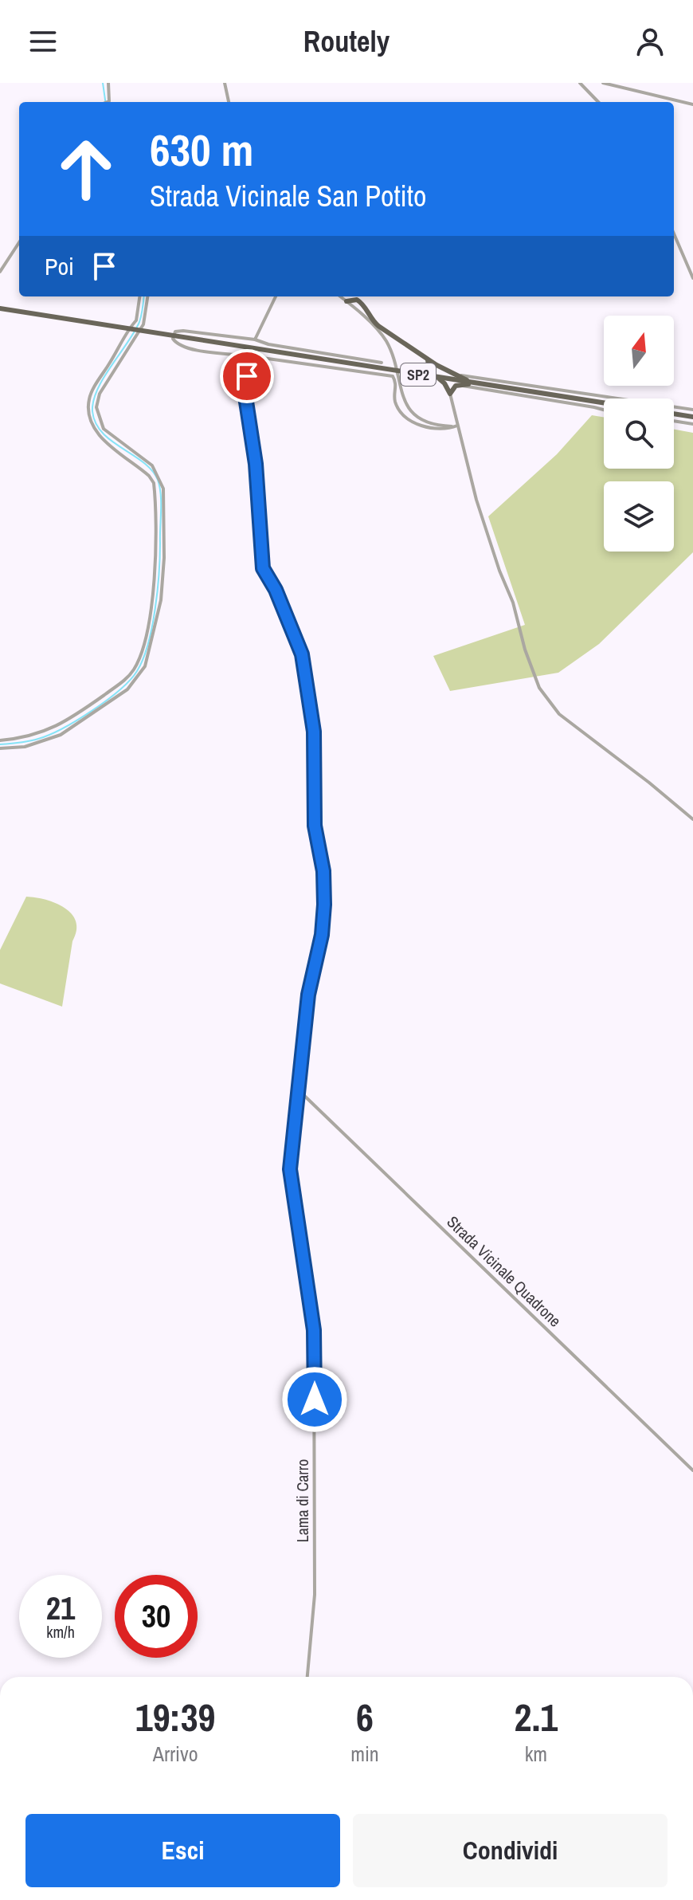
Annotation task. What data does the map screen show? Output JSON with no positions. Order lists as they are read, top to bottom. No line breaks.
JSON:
{"streets":{"main road":["SP2"],"street":["Strada Vicinale Quadrone","Lama di Carro"]},"crossings":[["Strada Vicinale Quadrone","Lama di Carro"]],"north":"top","page":{"header":"Routely","turn":["630 m","Strada Vicinale San Potito"],"then":"Poi","speed":"21 km/h","limit":"30","eta":["19:39","Arrivo","6","min","2.1","km"],"buttons":["Esci","Condividi"]}}
